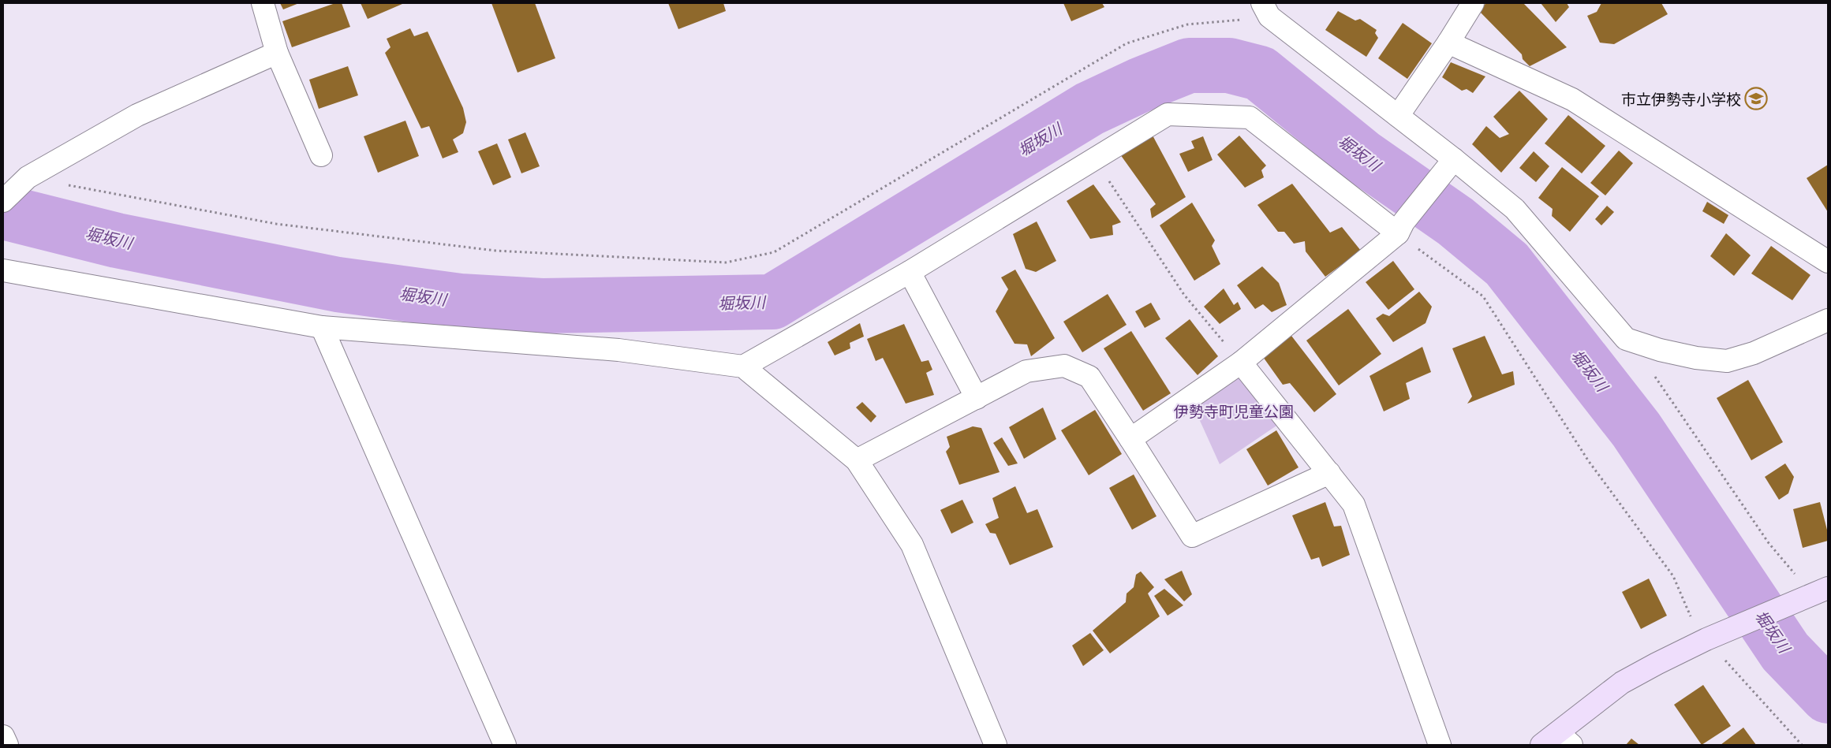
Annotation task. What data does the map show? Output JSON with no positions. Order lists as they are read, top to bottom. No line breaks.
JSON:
{"water":["堀坂川"],"parks":["伊勢寺町児童公園"],"places":{"school or university":["市立伊勢寺小学校"]}}
